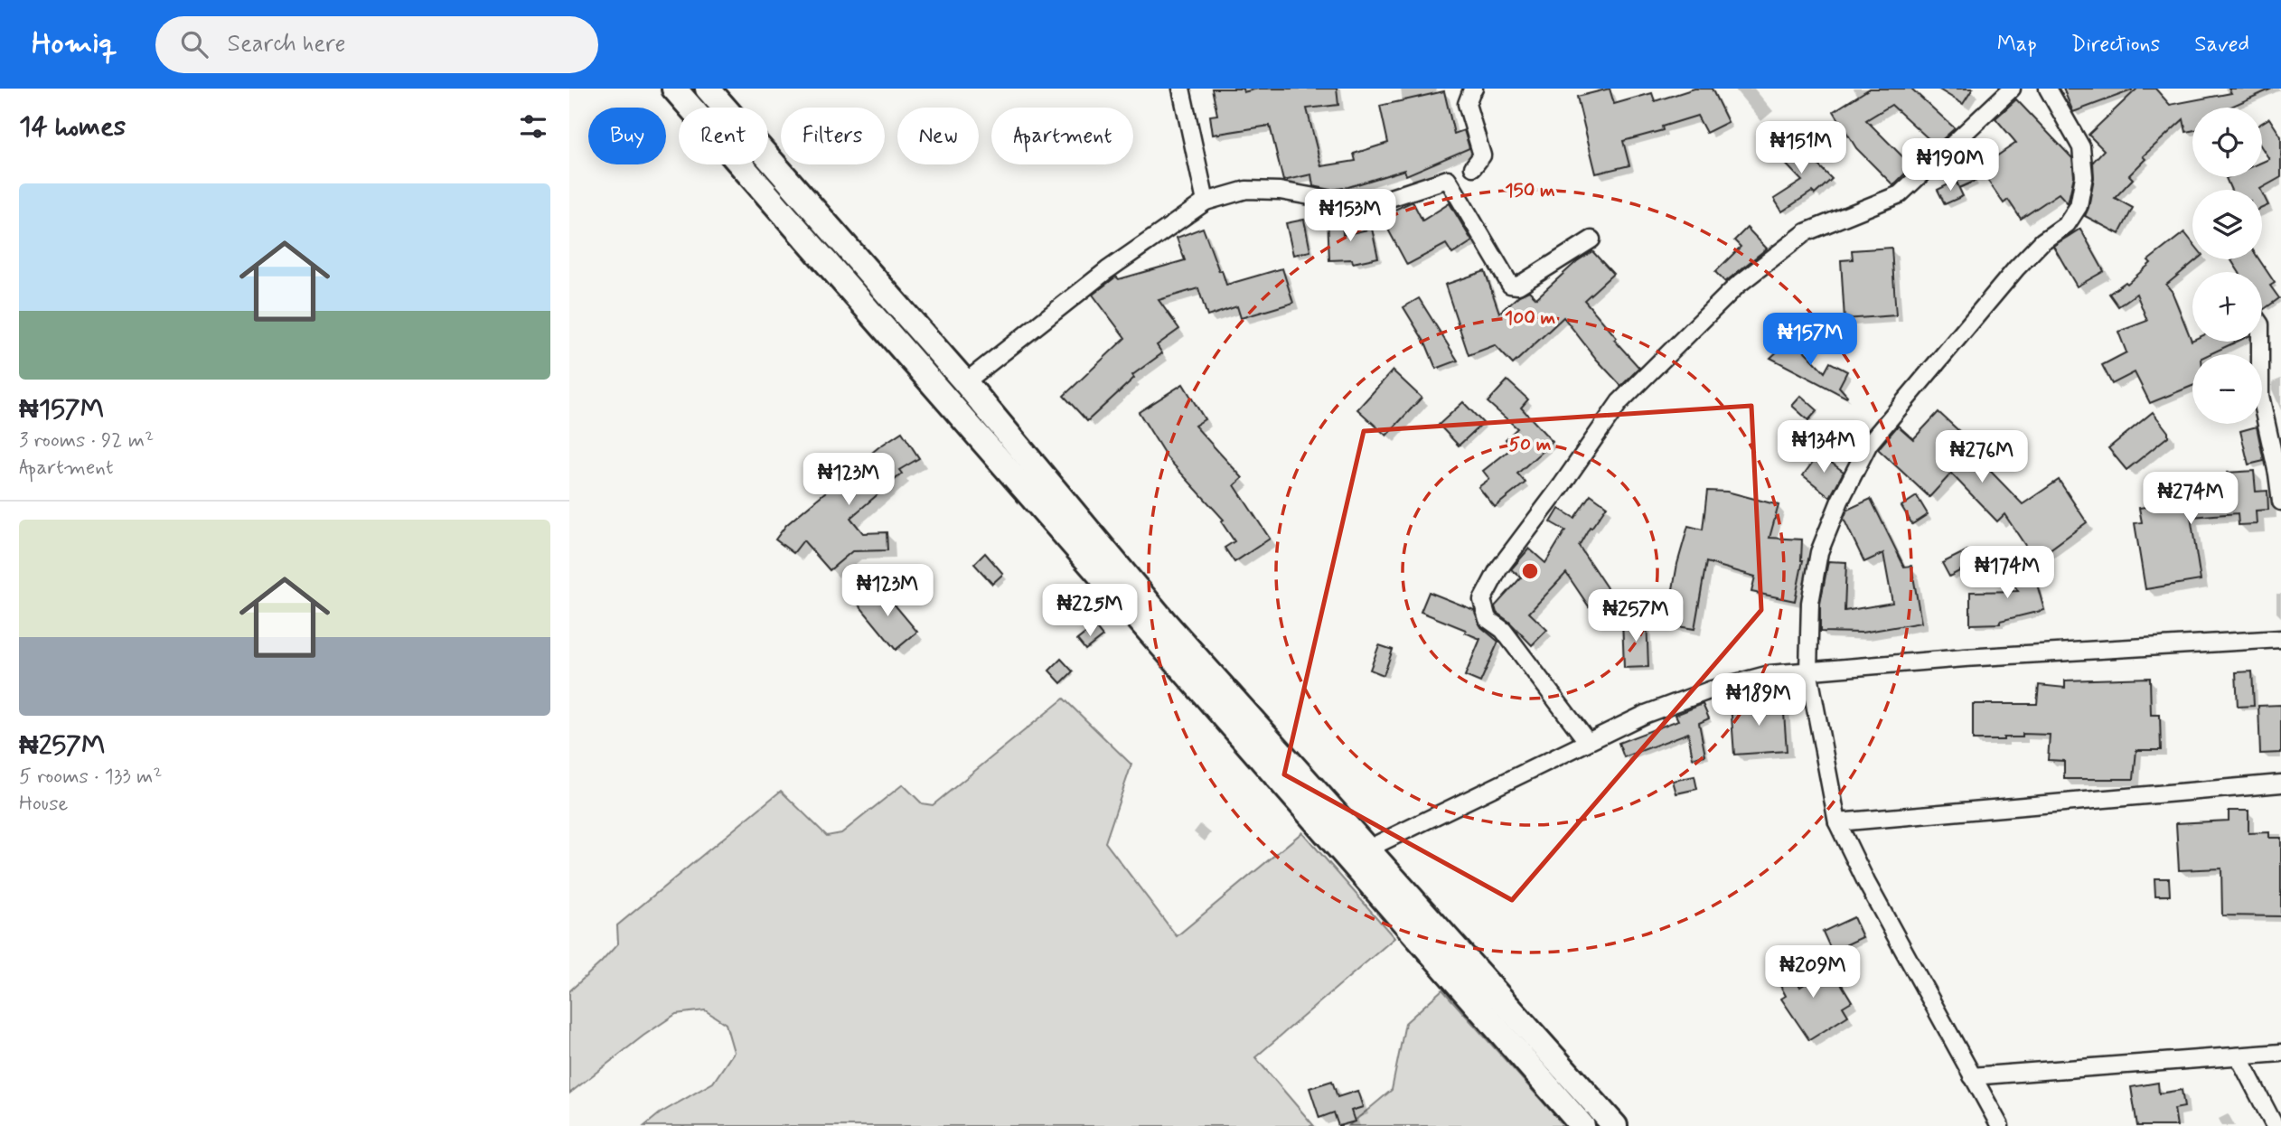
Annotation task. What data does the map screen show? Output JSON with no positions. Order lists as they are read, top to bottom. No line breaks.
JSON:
{"page":{"header":"Homiq","search":"Search here","nav":["Map","Directions","Saved"],"heading":"14 homes","map_buttons":["+","−"],"chip":["Buy","Rent","Filters","New","Apartment"],"price":["₦151M","₦190M","₦153M","₦157M","₦134M","₦276M","₦123M","₦274M","₦174M","₦123M","₦225M","₦257M","₦189M","₦209M"],"list":[{"name":"₦157M","note":"3 rooms · 92 m² · Apartment"},{"name":"₦257M","note":"5 rooms · 133 m² · House"}]},"rings":["150 m","100 m","50 m"]}
